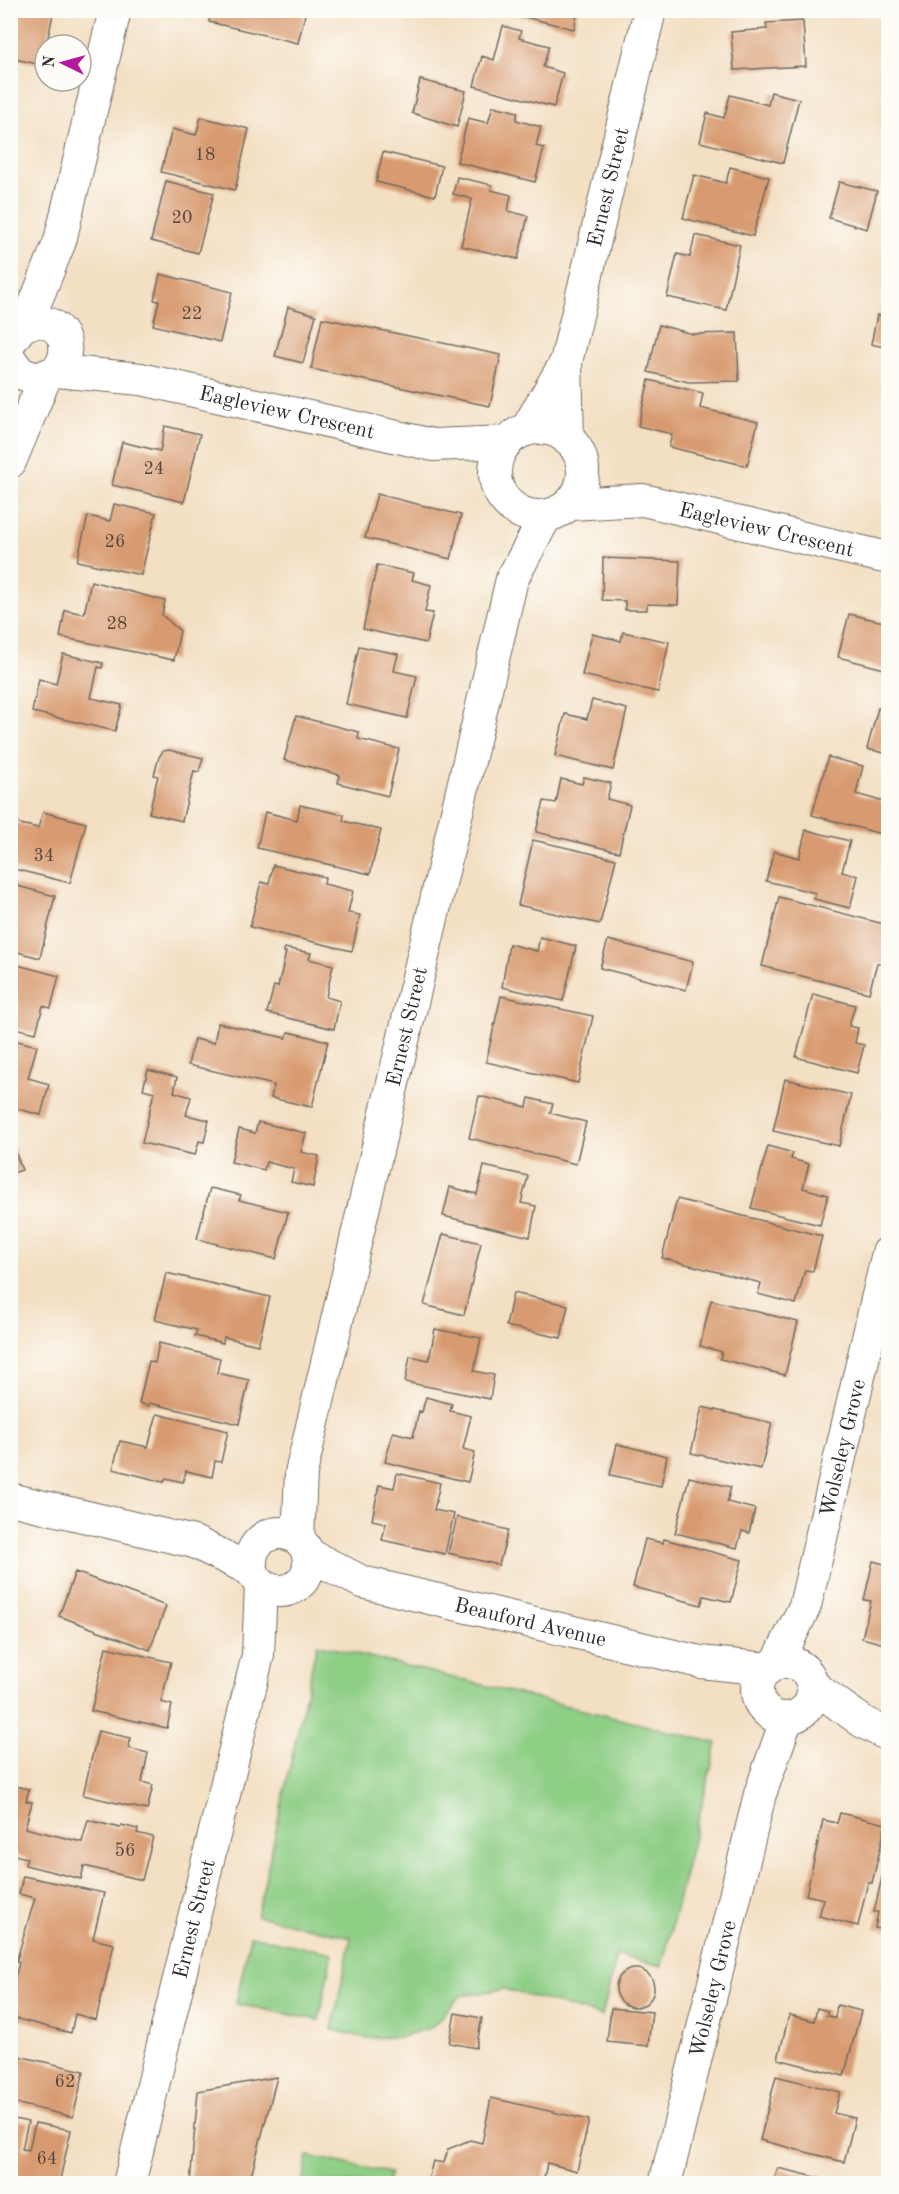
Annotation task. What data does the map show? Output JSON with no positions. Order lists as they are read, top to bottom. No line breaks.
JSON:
{"streets":{"street":["Ernest Street","Eagleview Crescent","Wolseley Grove","Beauford Avenue"]},"crossings":[["Ernest Street","Eagleview Crescent"],["Ernest Street","Beauford Avenue"],["Wolseley Grove","Beauford Avenue"]],"house_numbers":["18","20","22","24","26","28","34","56","62","64"],"north":"left"}
